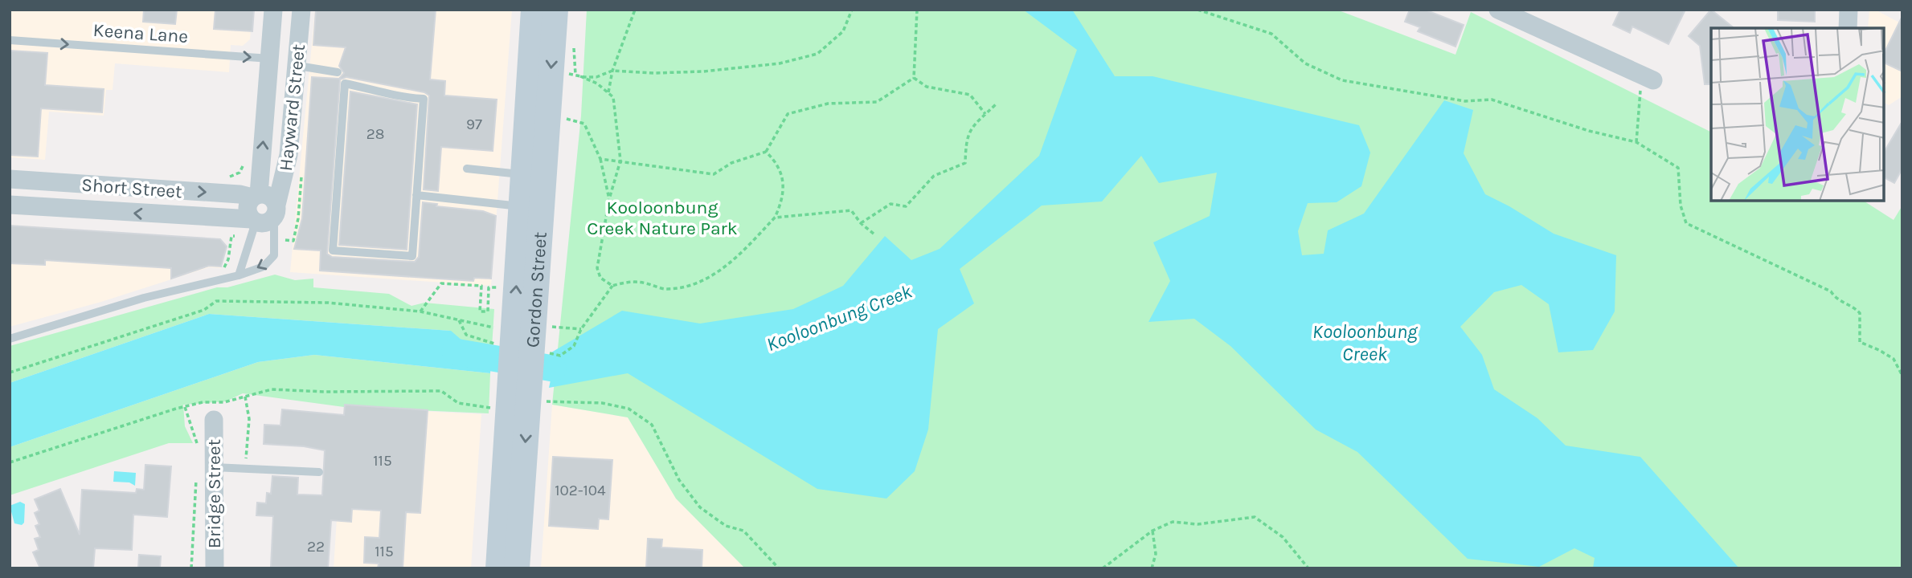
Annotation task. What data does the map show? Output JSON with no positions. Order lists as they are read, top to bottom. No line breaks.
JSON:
{"streets":{"main road":["Gordon Street"],"street":["Hayward Street","Short Street","Bridge Street"],"lane":["Keena Lane"]},"crossings":[["Keena Lane","Hayward Street"],["Hayward Street","Short Street"]],"one_way":["Keena Lane"],"water":["Kooloonbung Creek"],"parks":["Kooloonbung Creek Nature Park"],"house_numbers":["97","28","115","102-104","22","115"]}
